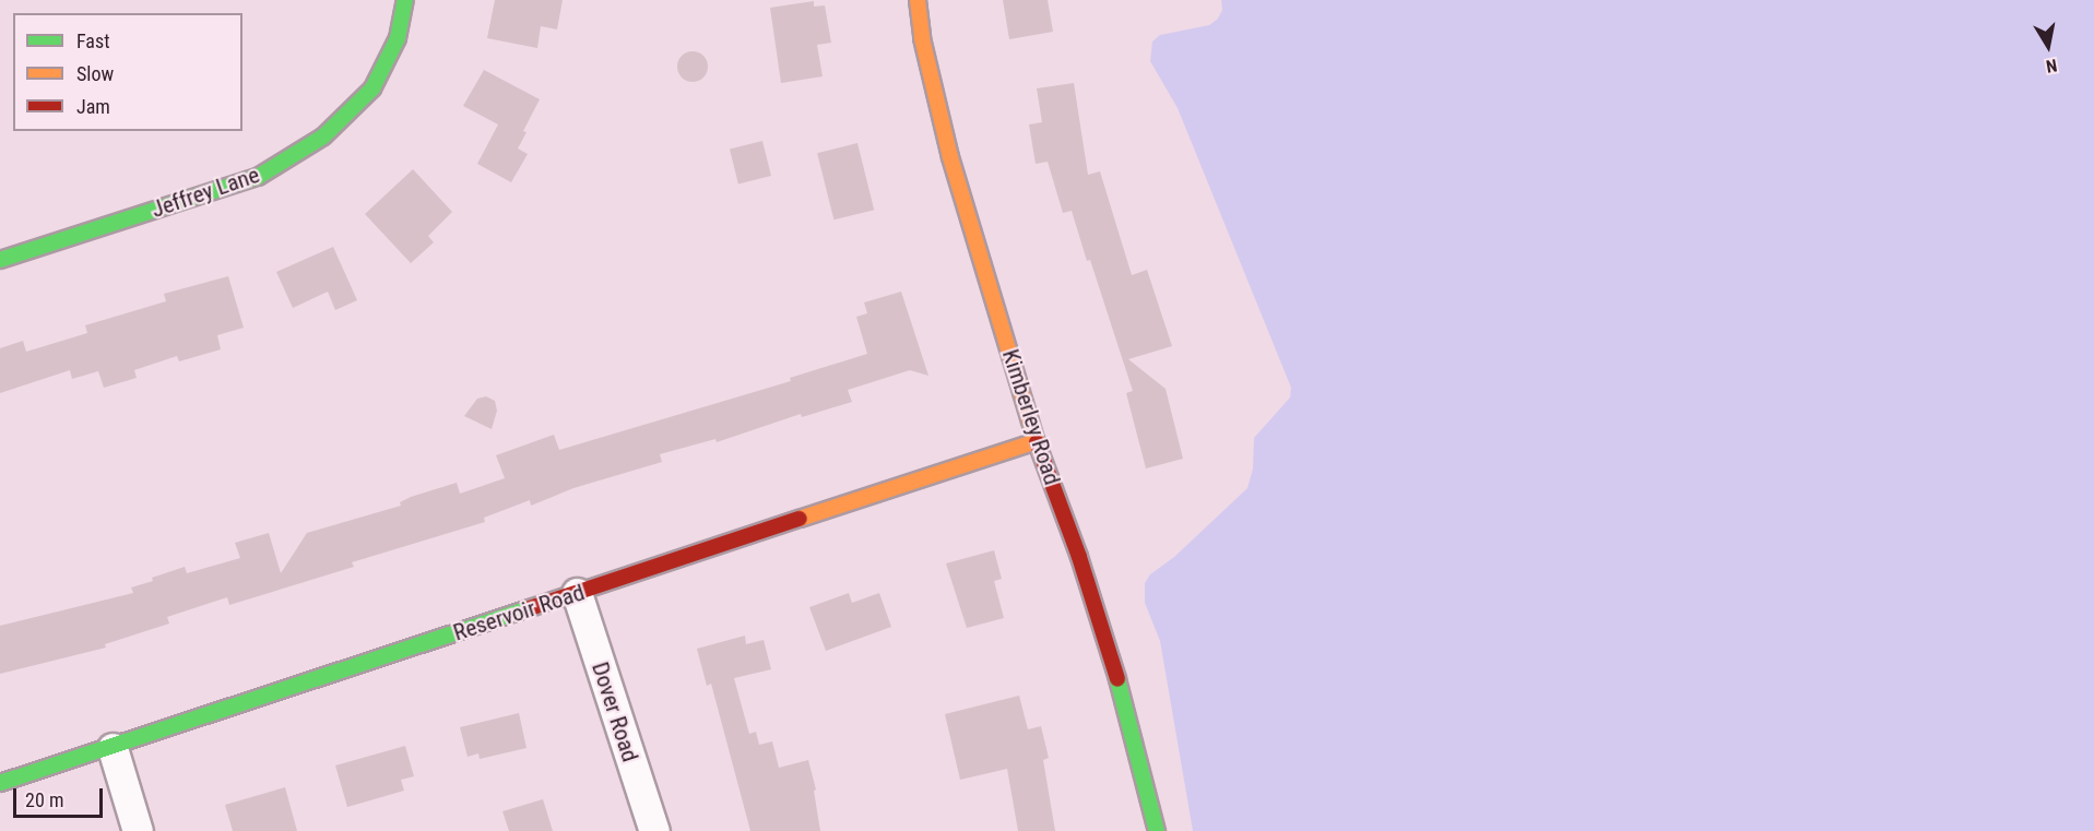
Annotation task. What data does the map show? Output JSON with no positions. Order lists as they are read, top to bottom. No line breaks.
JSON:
{"streets":{"street":["Jeffrey Lane","Kimberley Road","Reservoir Road","Dover Road"]},"crossings":[["Kimberley Road","Reservoir Road"],["Reservoir Road","Dover Road"]],"legend":["Fast","Slow","Jam"],"scale_bar":"20 m","north":"bottom"}
